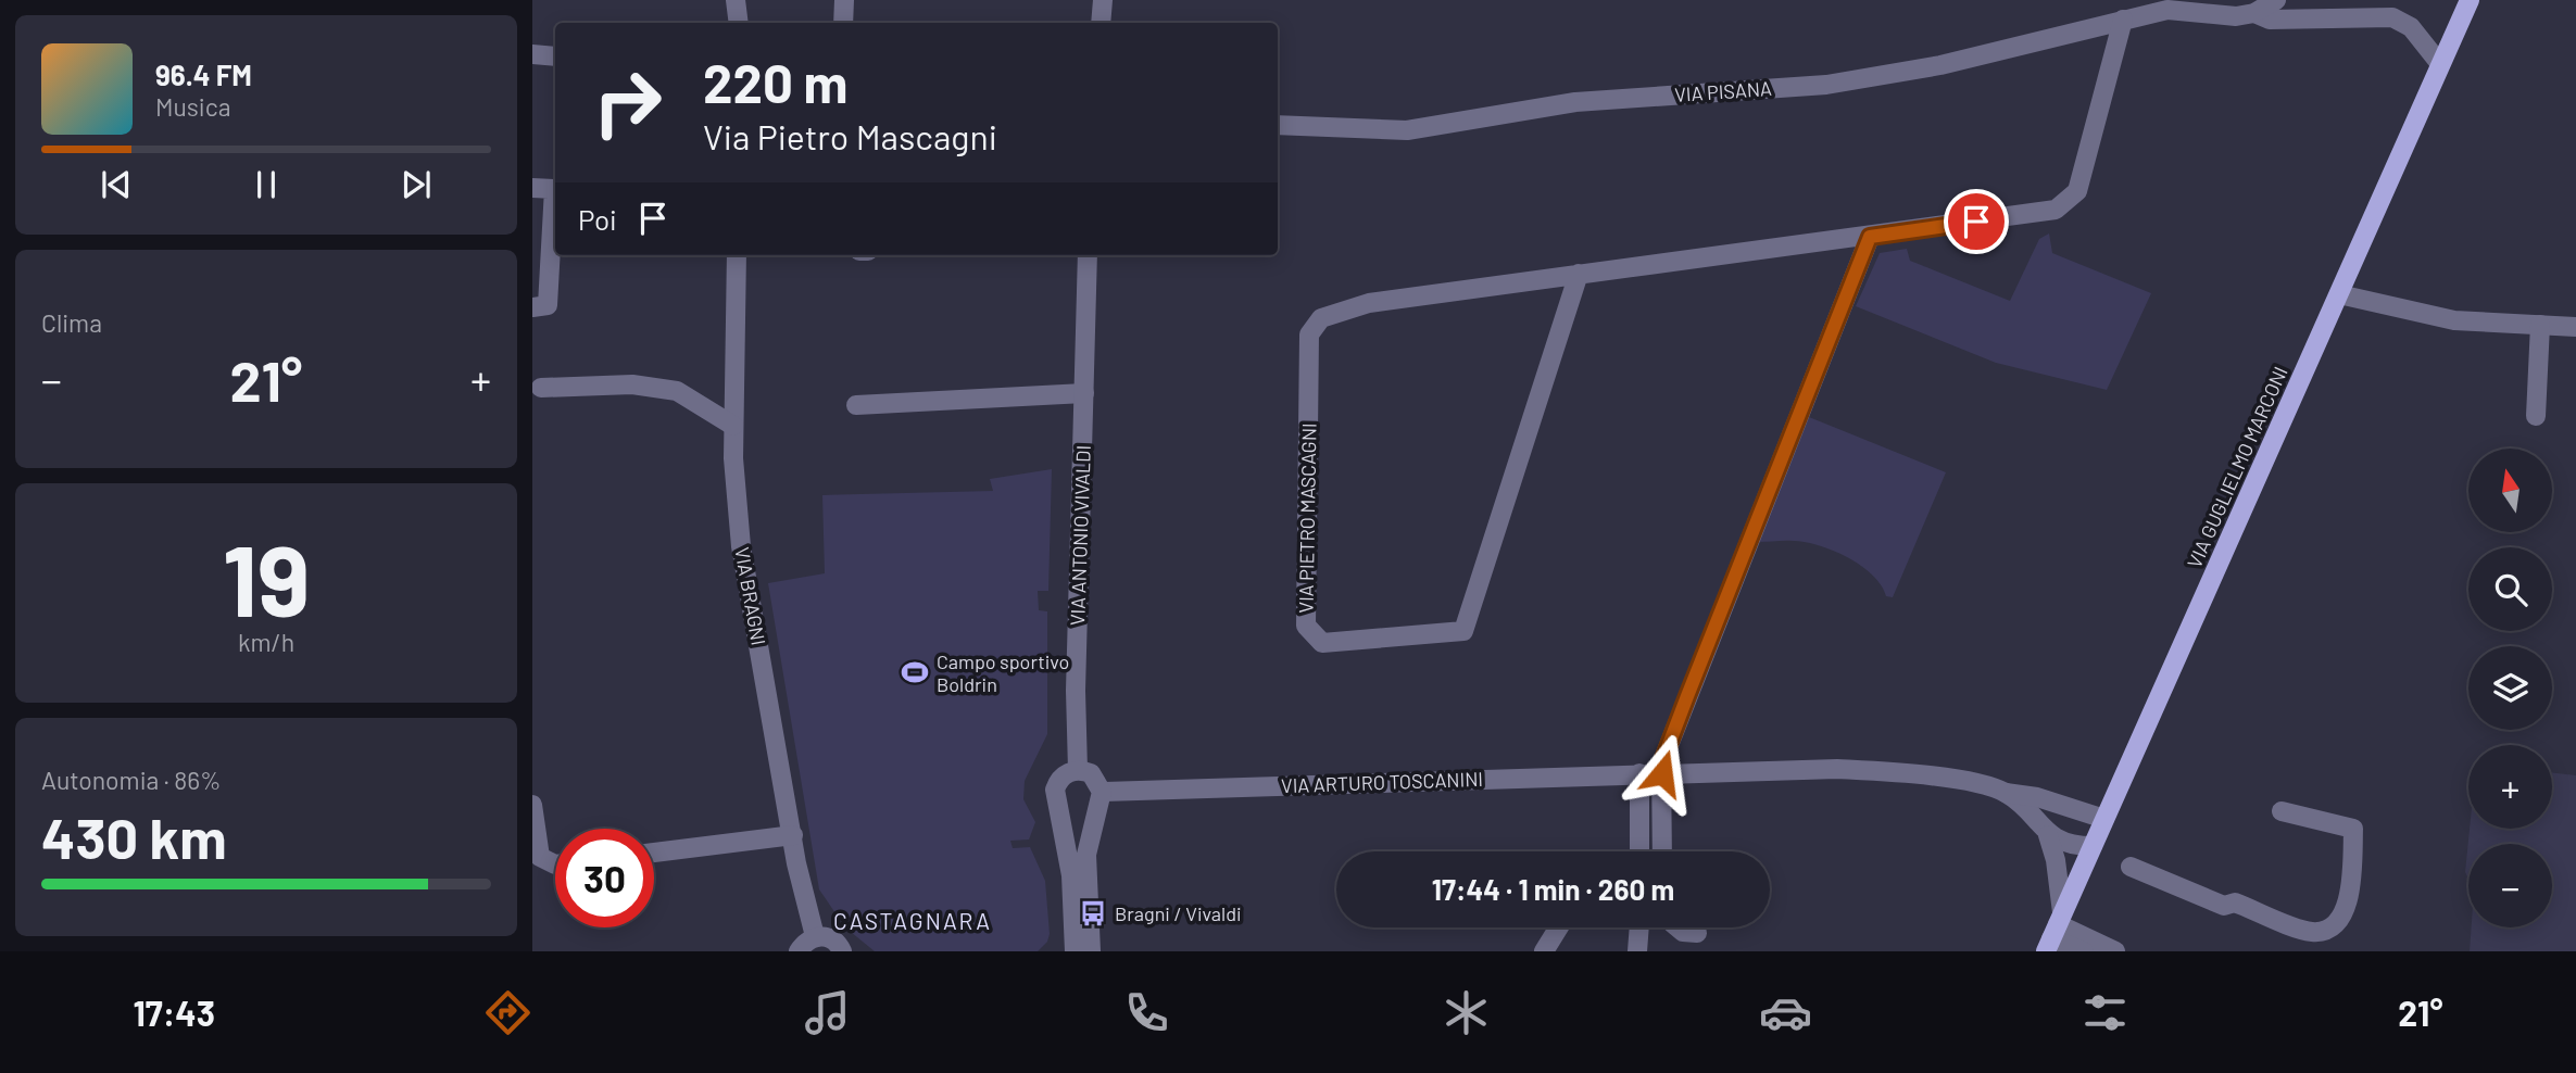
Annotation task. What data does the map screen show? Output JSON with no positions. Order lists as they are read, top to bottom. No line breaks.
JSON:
{"streets":{"main road":["VIA GUGLIELMO MARCONI"],"street":["VIA PISANA","VIA PIETRO MASCAGNI","VIA ANTONIO VIVALDI","VIA BRAGNI","VIA ARTURO TOSCANINI"]},"crossings":[["VIA PISANA","VIA GUGLIELMO MARCONI"],["VIA PISANA","VIA PIETRO MASCAGNI"],["VIA GUGLIELMO MARCONI","VIA ARTURO TOSCANINI"],["VIA ANTONIO VIVALDI","VIA ARTURO TOSCANINI"]],"districts":["CASTAGNARA"],"places":{"sports":["Campo sportivo Boldrin"],"bus stop":["Bragni / Vivaldi"]},"north":"top","page":{"turn":["220 m","Via Pietro Mascagni"],"song":["96.4 FM","Musica"],"then":"Poi","tile":["Clima",["19","km/h"],["Autonomia · 86%","430 km"]],"heat":["−","21°","+"],"map_buttons":["+","−"],"limit":"30","trip":"17:44 · 1 min · 260 m","tabs":["17:43","21°"]}}
